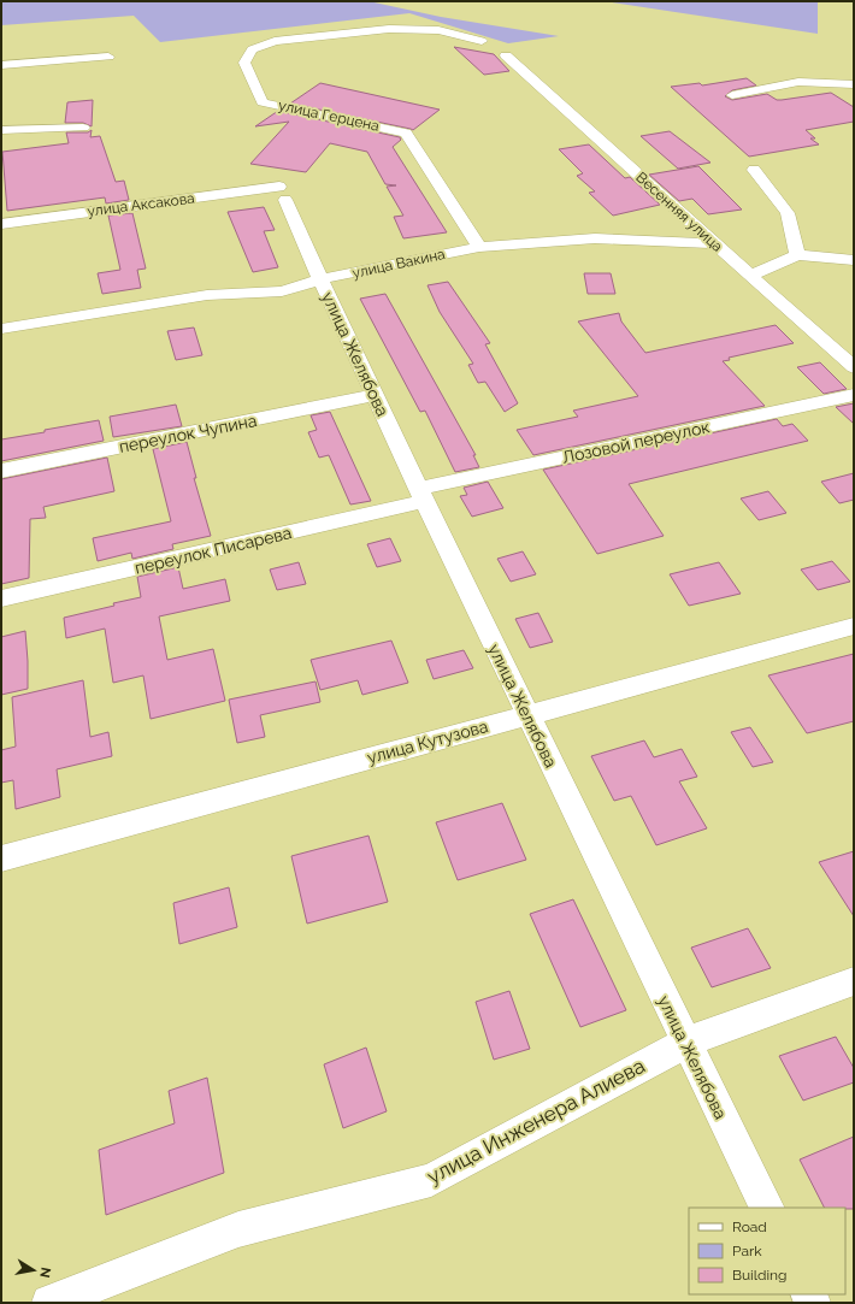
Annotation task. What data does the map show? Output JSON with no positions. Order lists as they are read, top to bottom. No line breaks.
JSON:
{"streets":{"street":["улица Герцена","улица Аксакова","Весенняя улица","улица Вакина","улица Желябова","переулок Чупина","Лозовой переулок","переулок Писарева","улица Кутузова","улица Инженера Алиева"]},"crossings":[["улица Герцена","улица Вакина"],["улица Аксакова","улица Желябова"],["Весенняя улица","улица Вакина"],["улица Вакина","улица Желябова"],["улица Желябова","переулок Чупина"],["улица Желябова","Лозовой переулок"],["улица Желябова","переулок Писарева"],["улица Желябова","улица Кутузова"],["улица Желябова","улица Инженера Алиева"],["Лозовой переулок","переулок Писарева"]],"legend":["Road","Park","Building"],"north":"right"}
